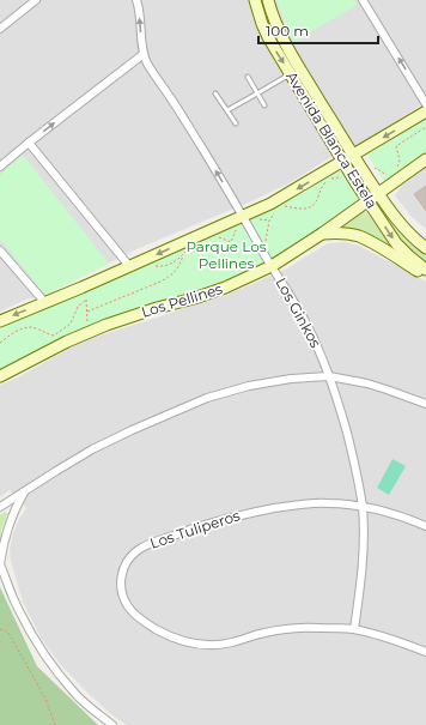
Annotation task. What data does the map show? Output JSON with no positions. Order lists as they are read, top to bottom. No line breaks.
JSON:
{"streets":{"main road":["Avenida Blanca Estela","Los Pellines"],"street":["Los Ginkos","Los Tuliperos"]},"crossings":[["Avenida Blanca Estela","Los Pellines"],["Los Pellines","Los Ginkos"],["Los Ginkos","Los Tuliperos"]],"one_way":["Los Ginkos"],"parks":["Parque Los Pellines"],"scale_bar":"100 m"}
